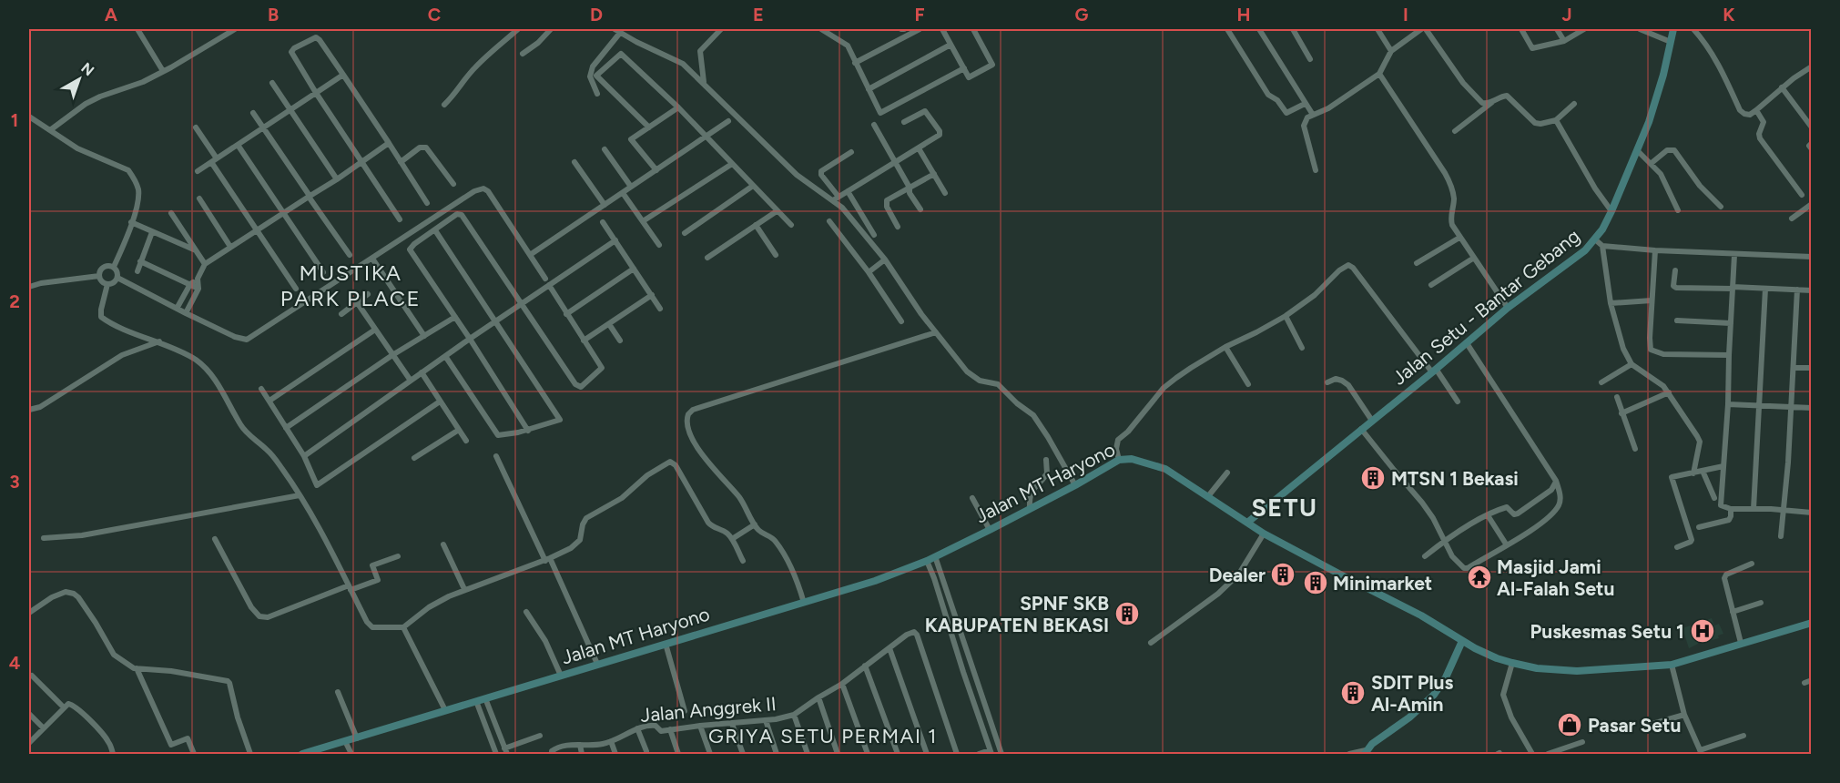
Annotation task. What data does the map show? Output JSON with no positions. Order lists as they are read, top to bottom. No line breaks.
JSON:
{"streets":{"main road":["Jalan Setu - Bantar Gebang","Jalan MT Haryono"],"street":["Jalan Anggrek II"]},"crossings":[["Jalan Setu - Bantar Gebang","Jalan MT Haryono"]],"districts":["MUSTIKA PARK PLACE","SETU","GRIYA SETU PERMAI 1"],"places":{"building":["MTSN 1 Bekasi","Dealer","Minimarket","SPNF SKB KABUPATEN BEKASI","SDIT Plus Al-Amin"],"temple":["Masjid Jami Al-Falah Setu"],"hospital":["Puskesmas Setu 1"],"shop":["Pasar Setu"]},"north":"top right","grid":{"columns":["A","B","C","D","E","F","G","H","I","J","K"],"rows":["1","2","3","4"]}}
